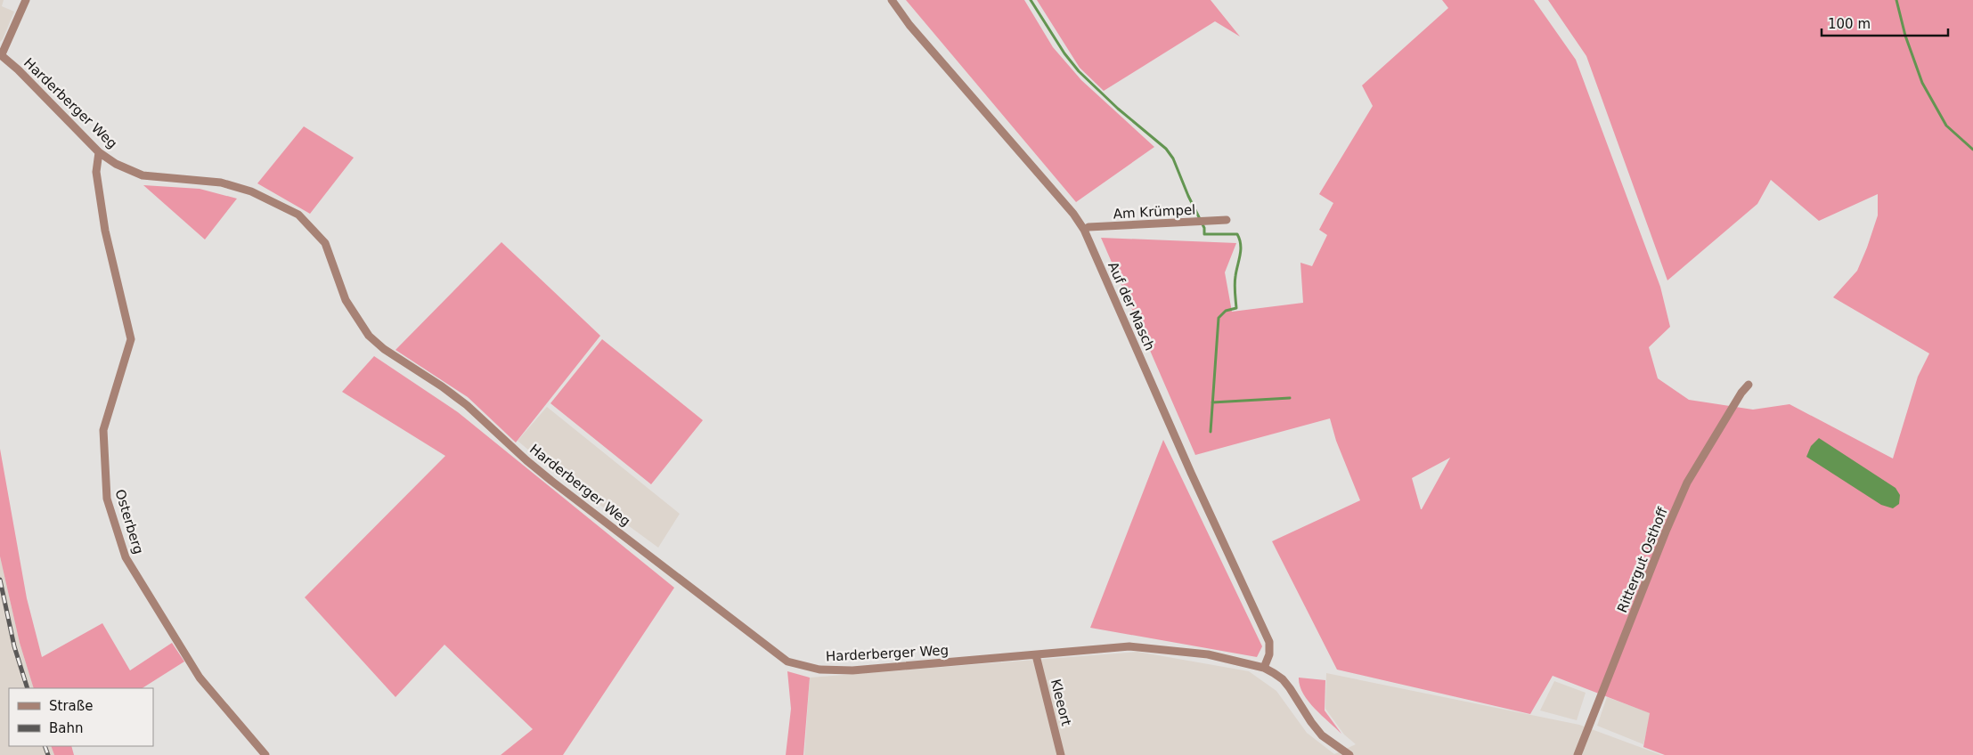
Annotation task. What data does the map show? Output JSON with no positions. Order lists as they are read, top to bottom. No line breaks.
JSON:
{"streets":{"street":["Harderberger Weg","Am Krümpel","Auf der Masch","Osterberg","Rittergut Osthoff","Kleeort"]},"crossings":[["Harderberger Weg","Auf der Masch"],["Harderberger Weg","Osterberg"],["Harderberger Weg","Kleeort"],["Am Krümpel","Auf der Masch"]],"legend":["Straße","Bahn"],"scale_bar":"100 m"}
